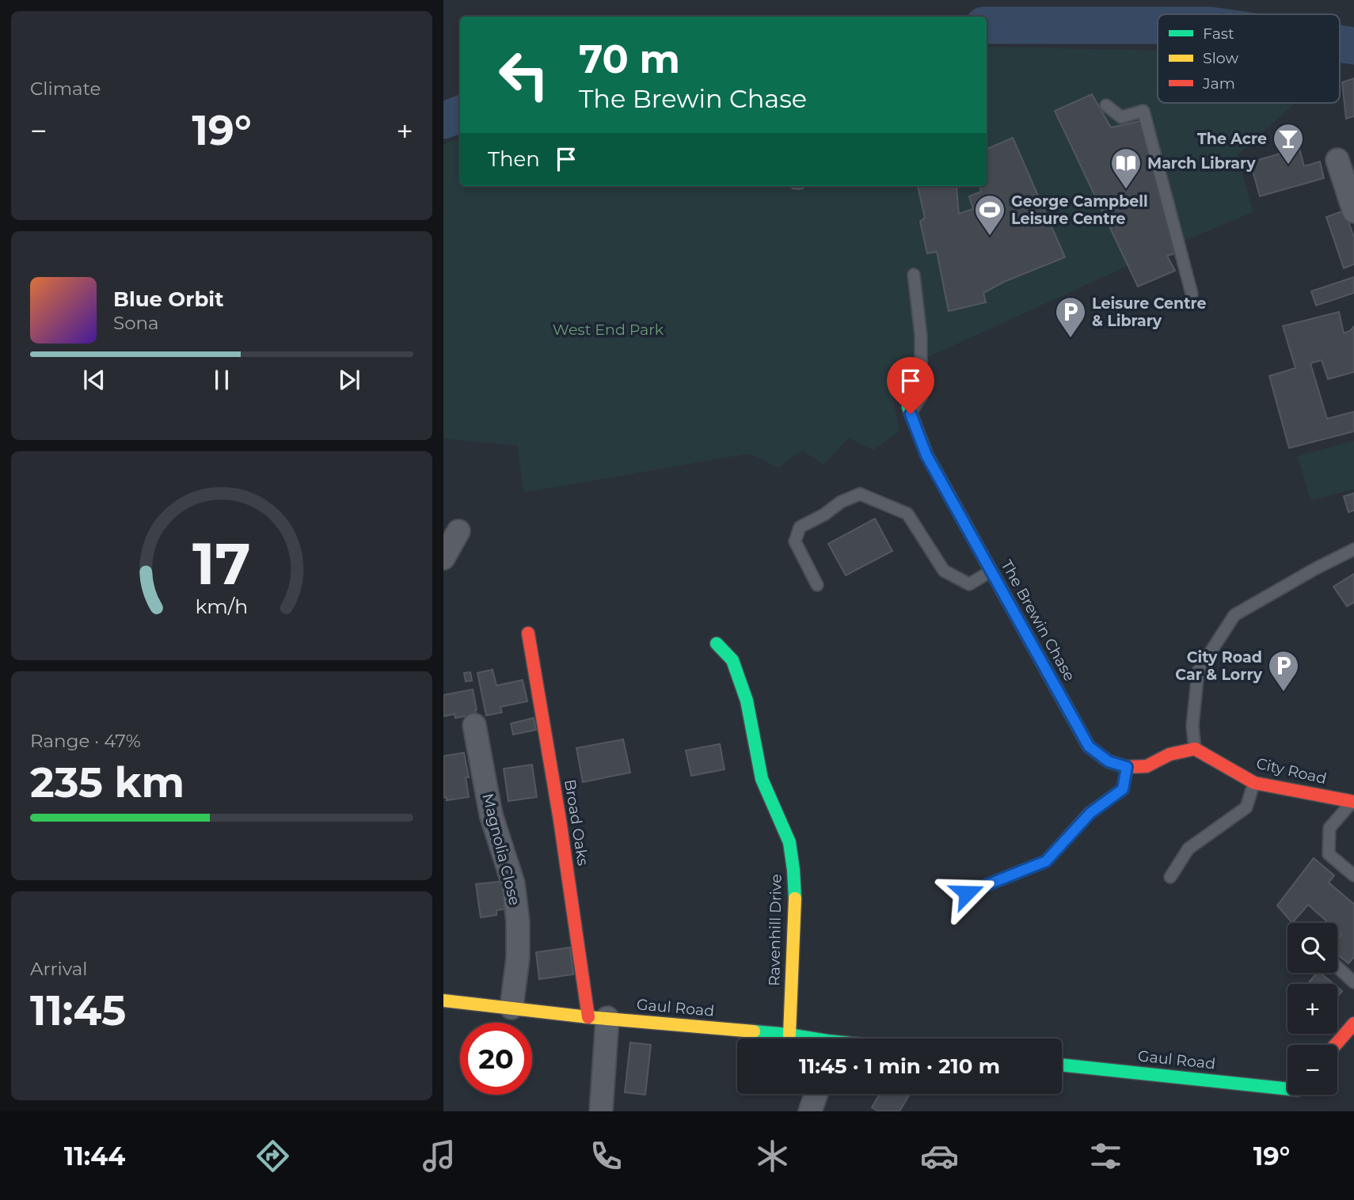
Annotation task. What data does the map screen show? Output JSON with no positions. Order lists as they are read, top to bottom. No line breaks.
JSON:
{"streets":{"street":["The Brewin Chase","City Road","Broad Oaks","Magnolia Close","Ravenhill Drive","Gaul Road"]},"crossings":[["Broad Oaks","Gaul Road"],["Magnolia Close","Gaul Road"],["Ravenhill Drive","Gaul Road"]],"parks":["West End Park"],"places":{"bar":["The Acre"],"library":["March Library"],"sports":["George Campbell Leisure Centre"],"parking":["Leisure Centre & Library","City Road Car & Lorry"]},"legend":["Fast","Slow","Jam"],"page":{"tile":["Climate",["Range · 47%","235 km"],["Arrival","11:45"]],"turn":["70 m","The Brewin Chase"],"heat":["−","19°","+"],"then":"Then","song":["Blue Orbit","Sona"],"map_buttons":["+","−"],"limit":"20","trip":"11:45 · 1 min · 210 m","tabs":["11:44","19°"],"gauge":["17","km/h"]}}
